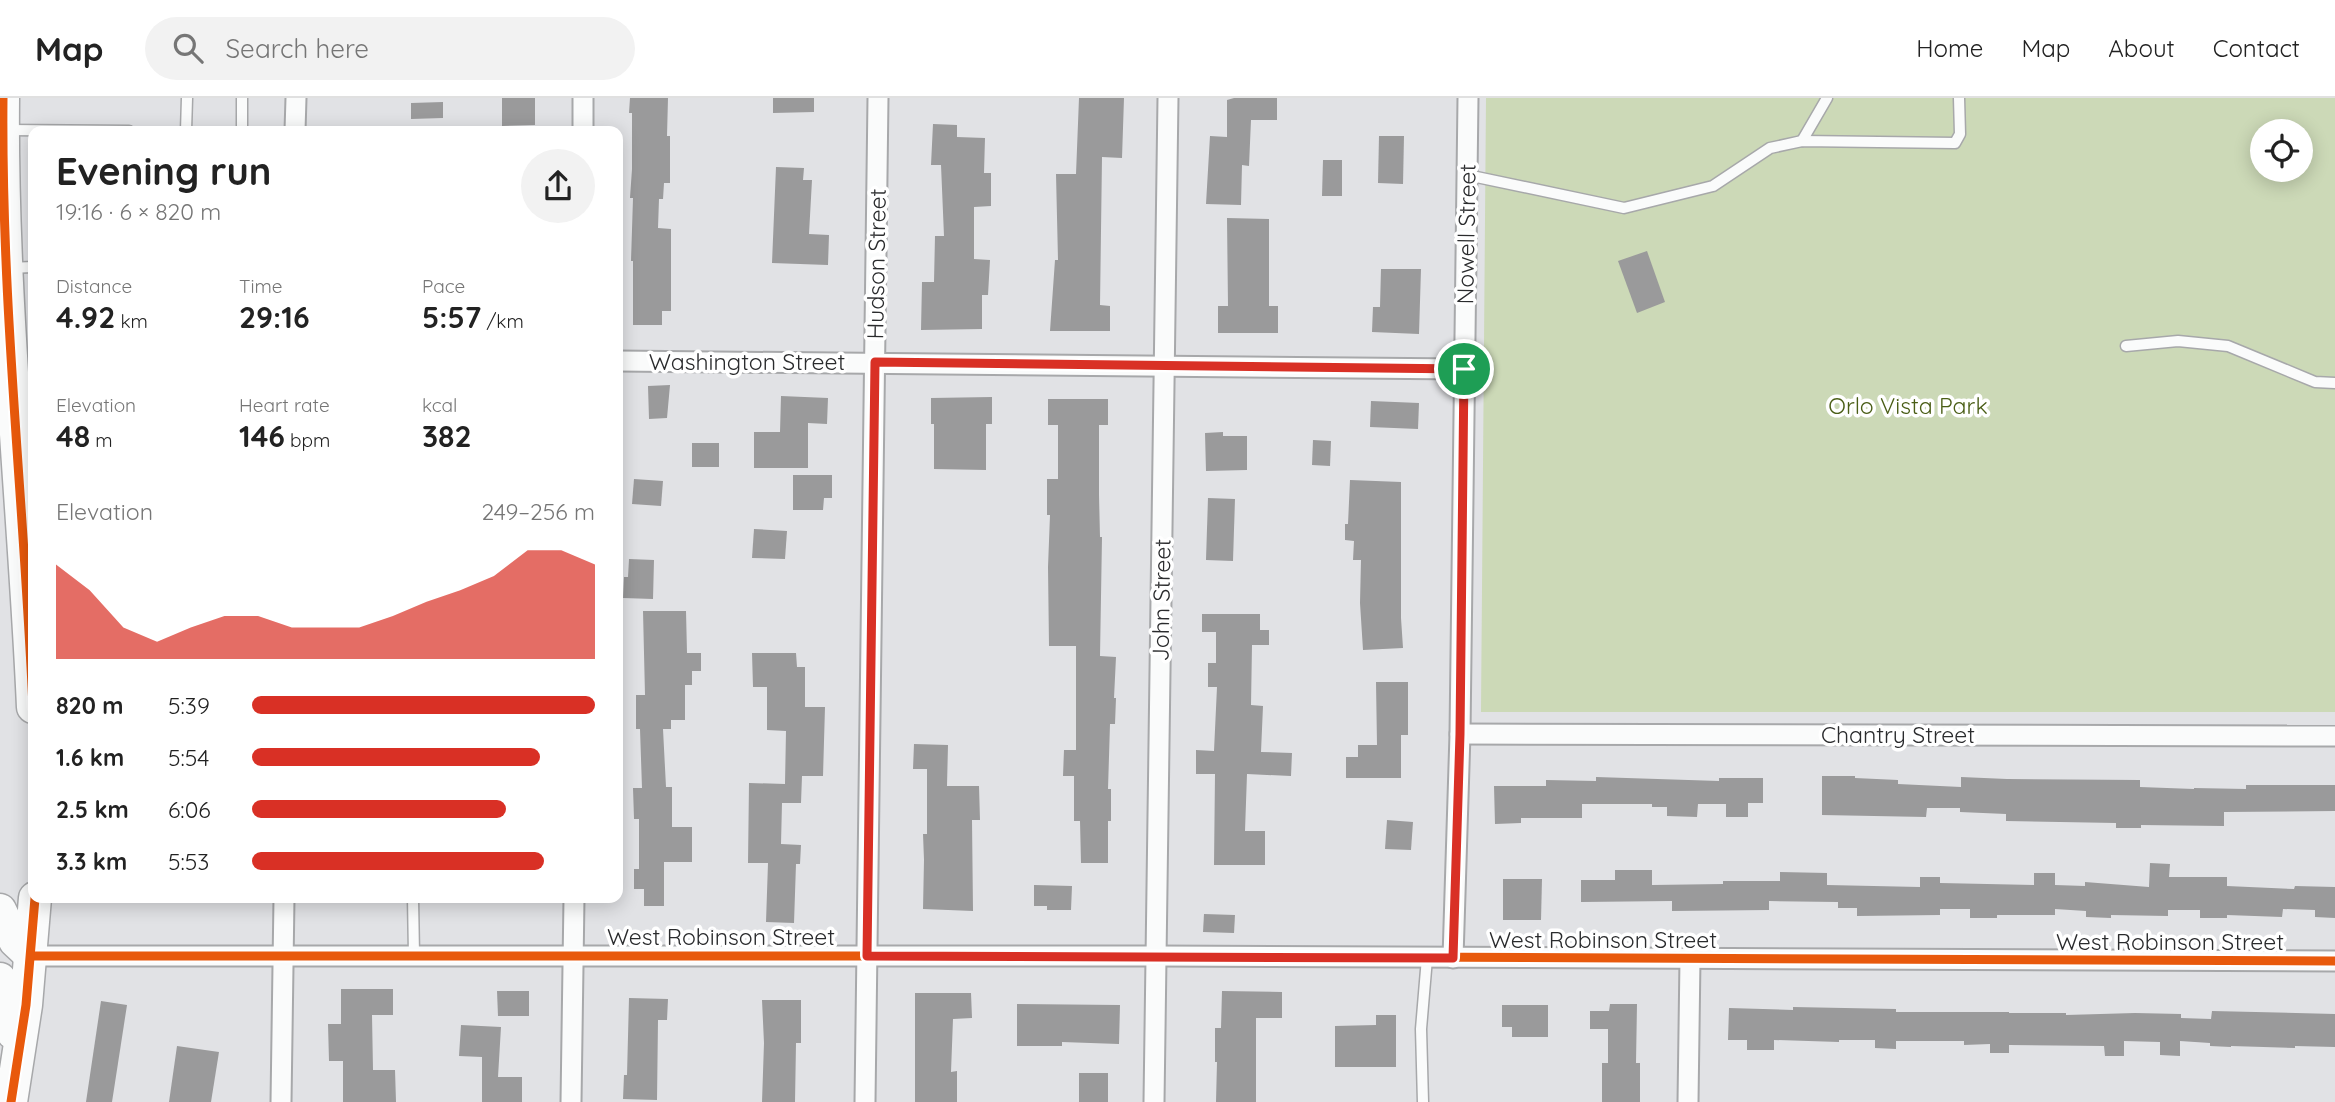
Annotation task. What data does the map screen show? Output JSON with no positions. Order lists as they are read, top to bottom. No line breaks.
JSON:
{"streets":{"street":["Nowell Street","Hudson Street","Washington Street","John Street","Chantry Street","West Robinson Street"]},"crossings":[["Nowell Street","Washington Street"],["Nowell Street","Chantry Street"],["Nowell Street","West Robinson Street"],["Hudson Street","Washington Street"],["Hudson Street","West Robinson Street"],["Washington Street","John Street"],["John Street","West Robinson Street"]],"parks":["Orlo Vista Park"],"page":{"header":"Map","search":"Search here","nav":["Home","Map","About","Contact"],"heading":["Evening run","19:16 · 6 × 820 m"],"stats":[["Distance","4.92 km"],["Time","29:16"],["Pace","5:57 /km"],["Elevation","48 m"],["Heart rate","146 bpm"],["kcal","382"]],"chart":["Elevation","249–256 m"],"list":[{"name":"820 m","note":"5:39"},{"name":"1.6 km","note":"5:54"},{"name":"2.5 km","note":"6:06"},{"name":"3.3 km","note":"5:53"}]}}
